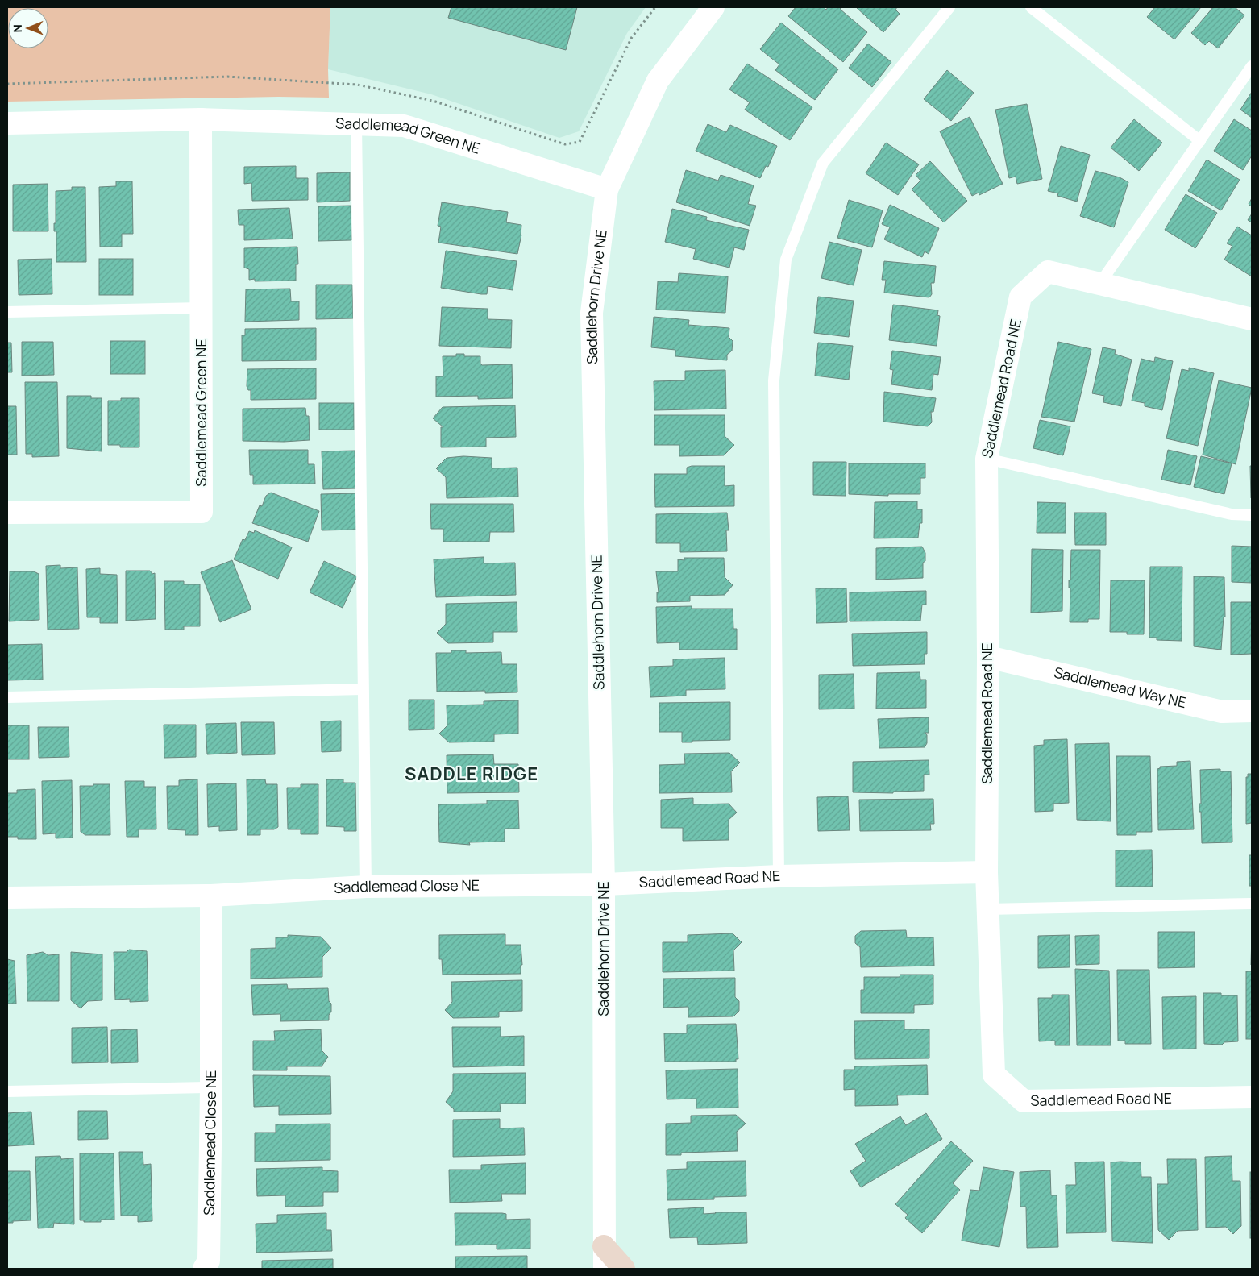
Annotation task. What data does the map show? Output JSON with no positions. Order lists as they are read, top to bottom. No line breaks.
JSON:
{"streets":{"street":["Saddlemead Green NE","Saddlehorn Drive NE","Saddlemead Road NE","Saddlemead Way NE","Saddlemead Close NE"]},"crossings":[["Saddlemead Green NE","Saddlehorn Drive NE"],["Saddlehorn Drive NE","Saddlemead Road NE"],["Saddlehorn Drive NE","Saddlemead Close NE"],["Saddlemead Road NE","Saddlemead Way NE"],["Saddlemead Road NE","Saddlemead Close NE"]],"districts":["SADDLE RIDGE"],"north":"left"}
